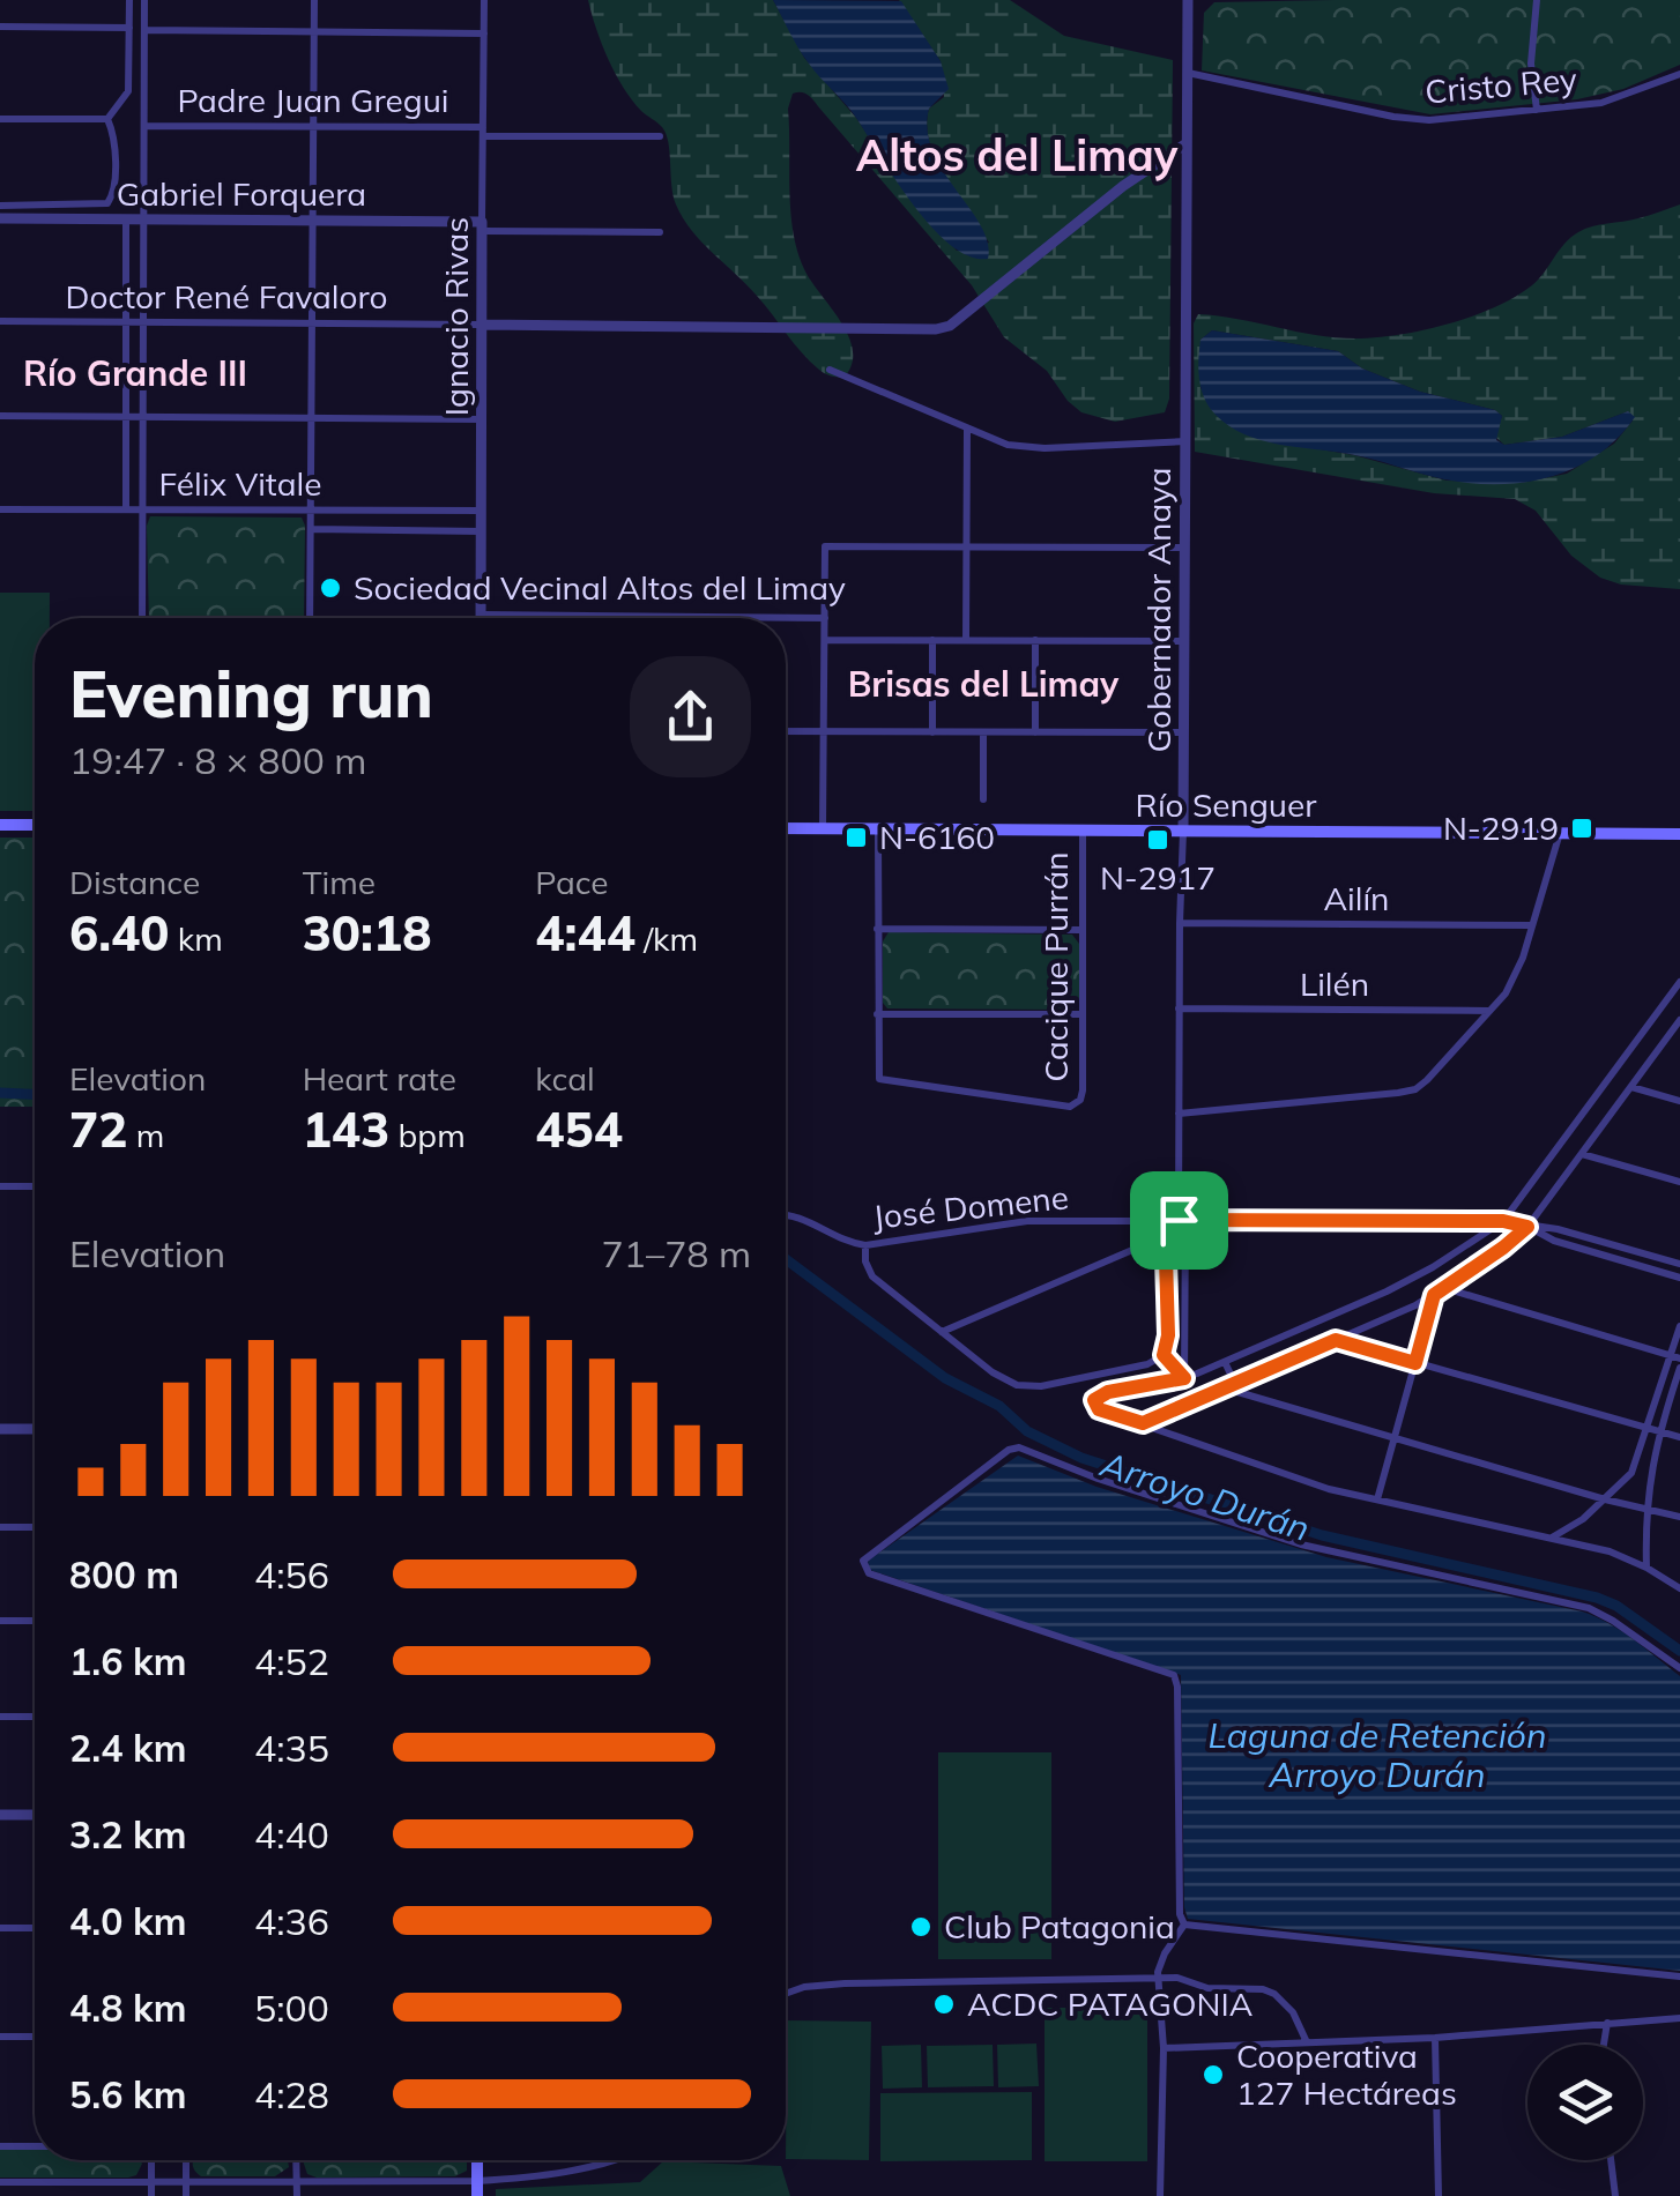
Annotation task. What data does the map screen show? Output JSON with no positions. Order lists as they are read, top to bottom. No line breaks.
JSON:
{"streets":{"main road":["Río Senguer"],"street":["Cristo Rey","Padre Juan Gregui","Gabriel Forquera","Doctor René Favaloro","Ignacio Rivas","Félix Vitale","Gobernador Anaya","Ailín","Cacique Purrán","Lilén","José Domene"]},"crossings":[["Cristo Rey","Gobernador Anaya"],["Padre Juan Gregui","Ignacio Rivas"],["Gabriel Forquera","Ignacio Rivas"],["Doctor René Favaloro","Ignacio Rivas"],["Doctor René Favaloro","Gobernador Anaya"],["Ignacio Rivas","Félix Vitale"],["Gobernador Anaya","Río Senguer"],["Gobernador Anaya","Ailín"],["Gobernador Anaya","Lilén"],["Gobernador Anaya","José Domene"],["Río Senguer","Cacique Purrán"]],"districts":["Altos del Limay","Río Grande III","Brisas del Limay"],"water":["Arroyo Durán","Laguna de Retención Arroyo Durán"],"places":{"other":["Sociedad Vecinal Altos del Limay","Club Patagonia","ACDC PATAGONIA","Cooperativa 127 Hectáreas"],"transit":["N-2919","N-6160","N-2917"]},"page":{"heading":["Evening run","19:47 · 8 × 800 m"],"stats":[["Distance","6.40 km"],["Time","30:18"],["Pace","4:44 /km"],["Elevation","72 m"],["Heart rate","143 bpm"],["kcal","454"]],"chart":["Elevation","71–78 m"],"list":[{"name":"800 m","note":"4:56"},{"name":"1.6 km","note":"4:52"},{"name":"2.4 km","note":"4:35"},{"name":"3.2 km","note":"4:40"},{"name":"4.0 km","note":"4:36"},{"name":"4.8 km","note":"5:00"},{"name":"5.6 km","note":"4:28"}]}}
